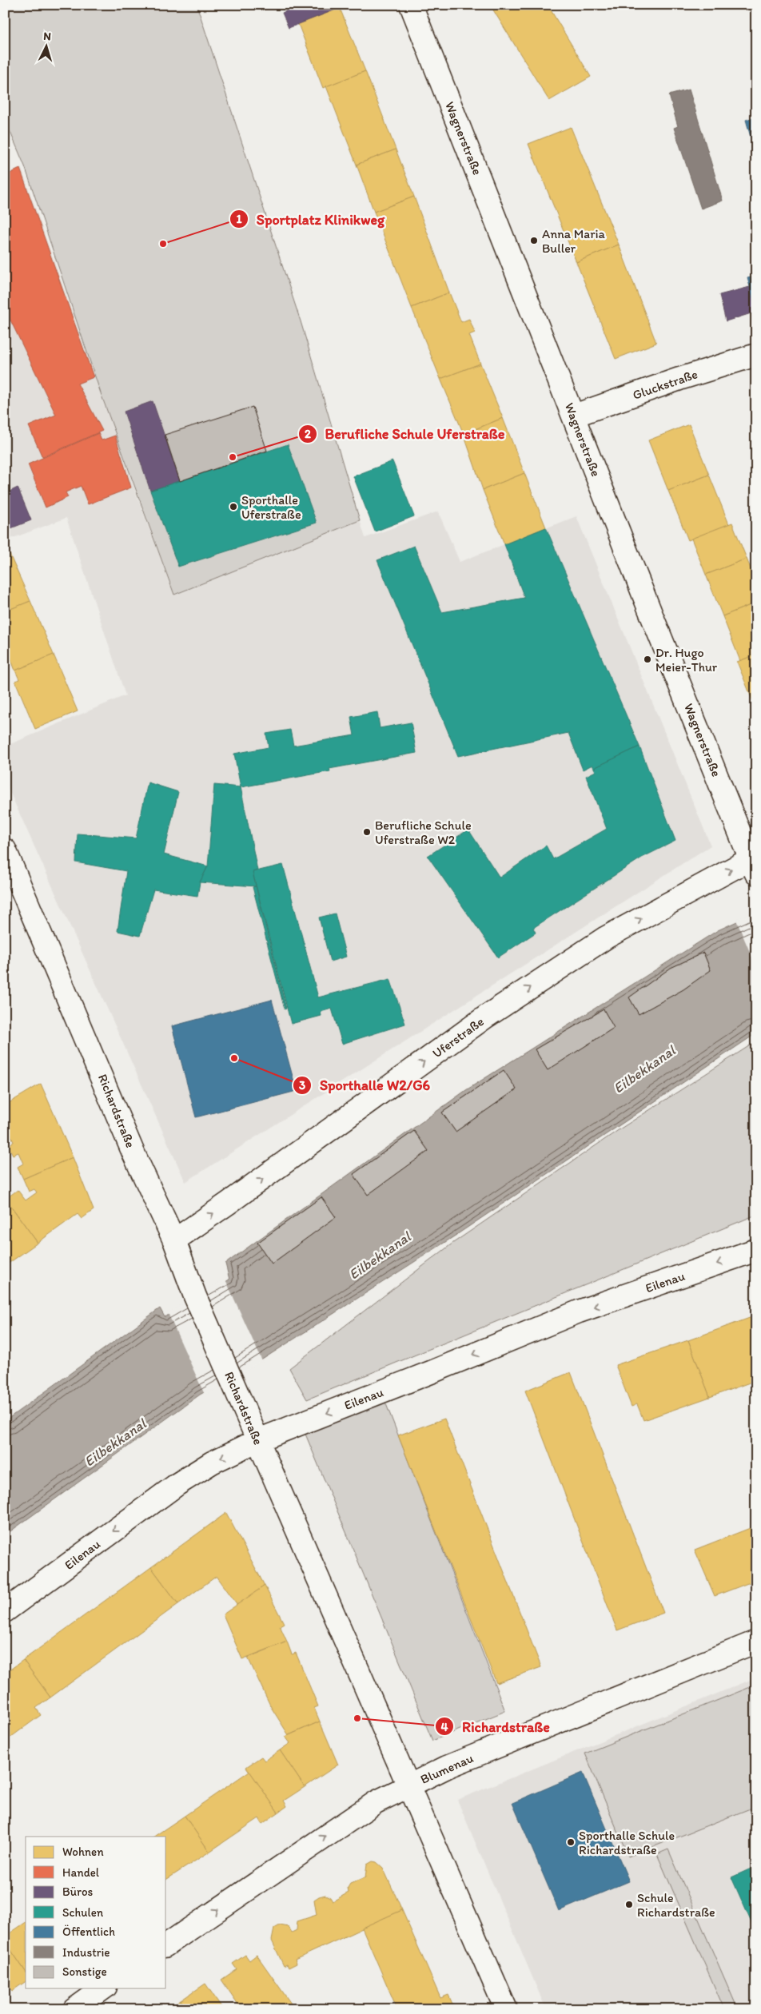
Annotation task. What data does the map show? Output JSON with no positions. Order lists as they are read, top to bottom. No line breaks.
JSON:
{"streets":{"street":["Wagnerstraße","Gluckstraße","Uferstraße","Richardstraße","Eilenau","Blumenau"]},"crossings":[["Wagnerstraße","Gluckstraße"],["Wagnerstraße","Uferstraße"],["Uferstraße","Richardstraße"],["Richardstraße","Eilenau"],["Richardstraße","Blumenau"]],"one_way":["Uferstraße","Eilenau","Blumenau"],"water":["Eilbekkanal"],"places":["Anna Maria Buller","Sportplatz Klinikweg","Berufliche Schule Uferstraße","Sporthalle Uferstraße","Dr. Hugo Meier-Thur","Berufliche Schule Uferstraße W2","Sporthalle W2/G6","Richardstraße","Sporthalle Schule Richardstraße","Schule Richardstraße"],"legend":["Wohnen","Handel","Büros","Schulen","Öffentlich","Industrie","Sonstige"],"north":"top"}
